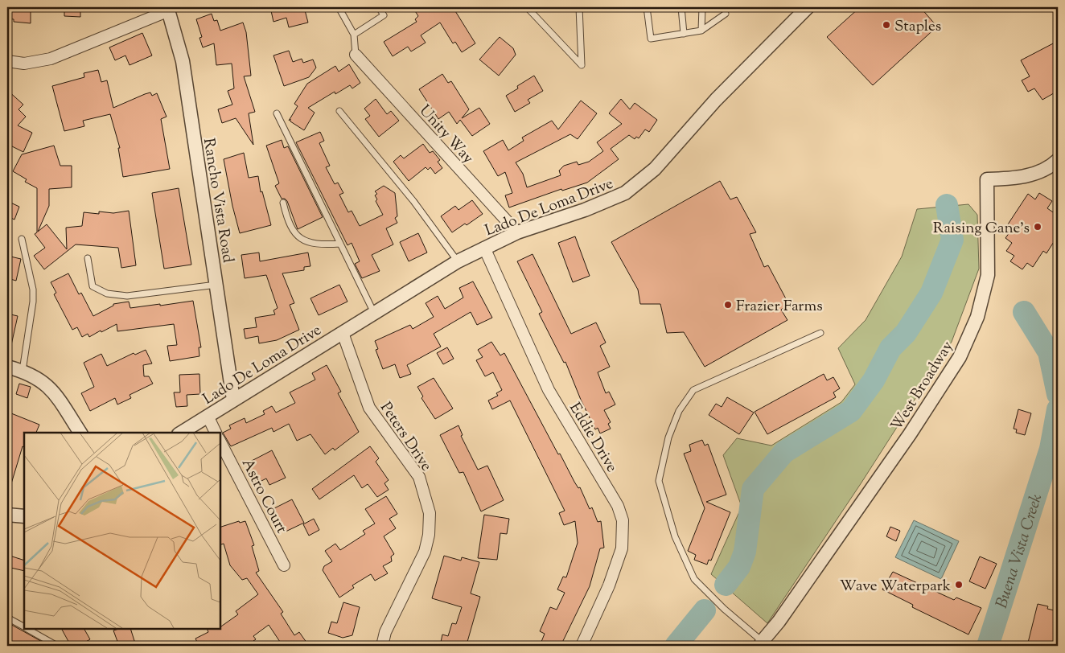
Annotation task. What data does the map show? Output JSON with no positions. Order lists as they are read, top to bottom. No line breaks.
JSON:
{"streets":{"street":["Unity Way","Rancho Vista Road","Lado De Loma Drive","West Broadway","Peters Drive","Eddie Drive","Astro Court"]},"crossings":[["Unity Way","Lado De Loma Drive"],["Rancho Vista Road","Lado De Loma Drive"],["Lado De Loma Drive","Peters Drive"],["Lado De Loma Drive","Eddie Drive"]],"water":["Buena Vista Creek"],"places":["Staples","Raising Cane's","Frazier Farms","Wave Waterpark"]}
